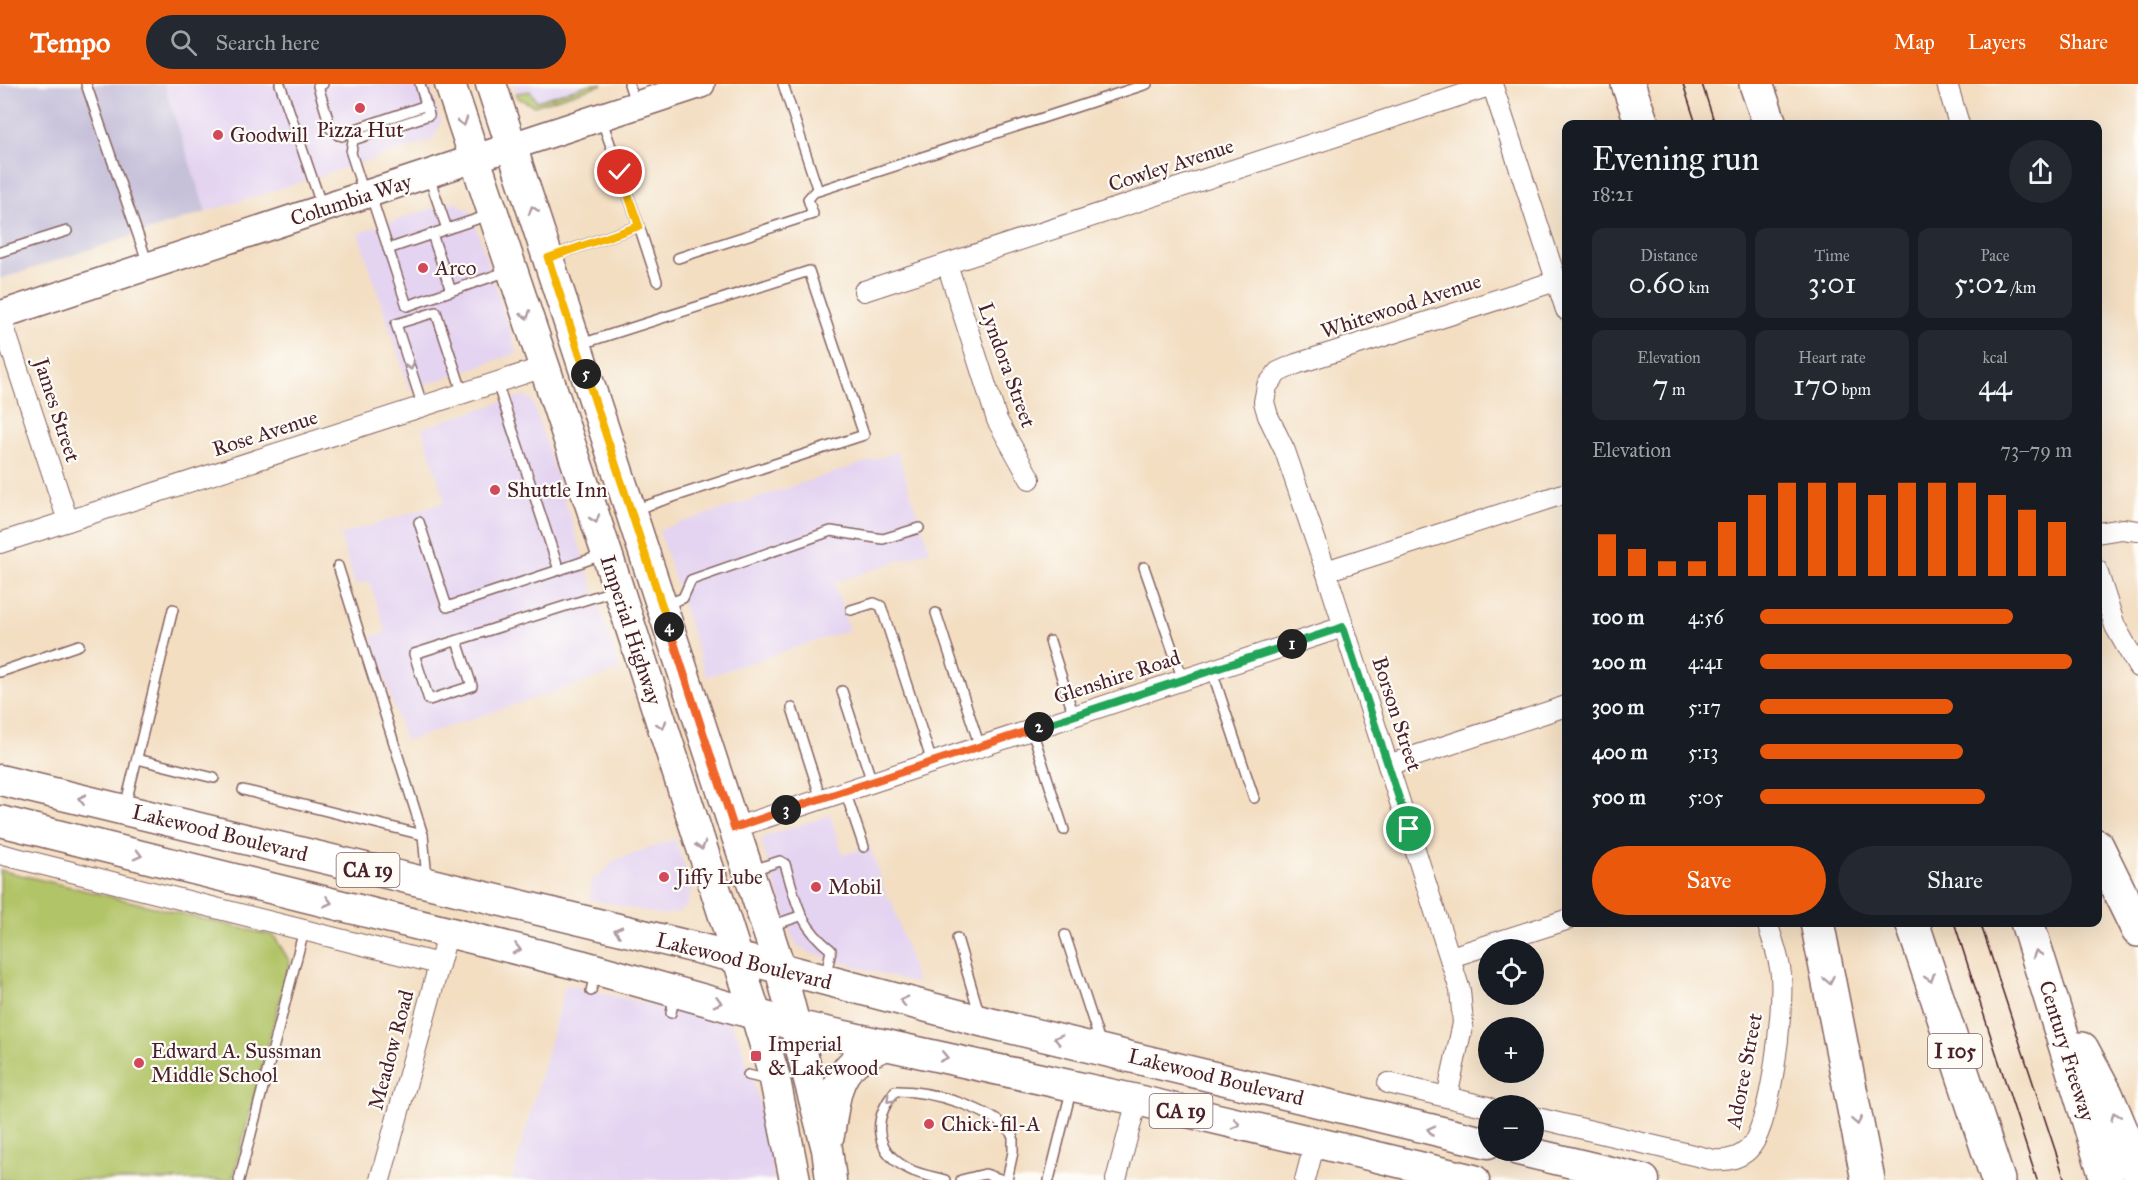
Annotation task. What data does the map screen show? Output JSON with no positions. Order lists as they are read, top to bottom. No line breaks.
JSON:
{"streets":{"highway":["I 105","Century Freeway"],"main road":["Imperial Highway","Lakewood Boulevard","CA 19"],"street":["Cowley Avenue","Columbia Way","Whitewood Avenue","Lyndora Street","James Street","Rose Avenue","Glenshire Road","Borson Street","Meadow Road","Adoree Street"]},"crossings":[["Cowley Avenue","Lyndora Street"],["Columbia Way","James Street"],["Columbia Way","Imperial Highway"],["Whitewood Avenue","Borson Street"],["James Street","Rose Avenue"],["Rose Avenue","Imperial Highway"],["Imperial Highway","Glenshire Road"],["Imperial Highway","Lakewood Boulevard"],["Glenshire Road","Borson Street"],["Lakewood Boulevard","Meadow Road"]],"places":{"other":["Pizza Hut","Goodwill","Arco","Shuttle Inn","Jiffy Lube","Mobil","Edward A. Sussman Middle School","Chick-fil-A"],"transit":["Imperial & Lakewood"]},"page":{"header":"Tempo","search":"Search here","nav":["Map","Layers","Share"],"heading":["Evening run","18:21"],"stats":[["Distance","0.60 km"],["Time","3:01"],["Pace","5:02 /km"],["Elevation","7 m"],["Heart rate","170 bpm"],["kcal","44"]],"pins":["5","4","1","2","3"],"chart":["Elevation","73–79 m"],"list":[{"name":"100 m","note":"4:56"},{"name":"200 m","note":"4:41"},{"name":"300 m","note":"5:17"},{"name":"400 m","note":"5:13"},{"name":"500 m","note":"5:05"}],"buttons":["Save","Share"],"map_buttons":["+","−"]}}
